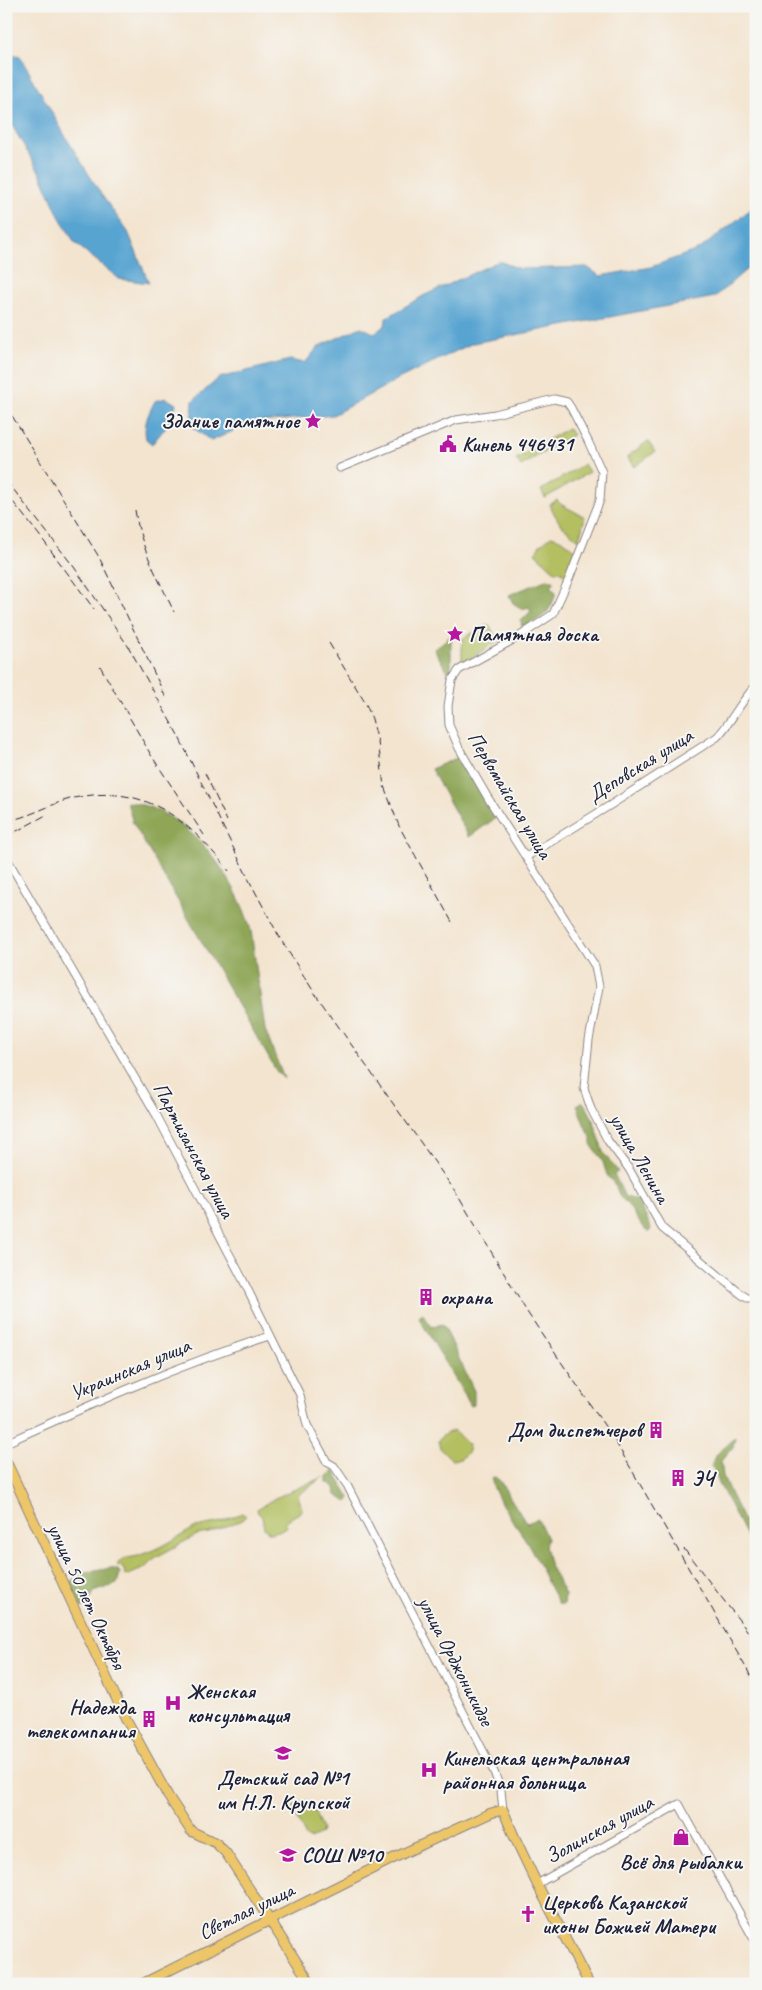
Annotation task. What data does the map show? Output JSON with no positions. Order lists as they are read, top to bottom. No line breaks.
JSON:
{"streets":{"main road":["улица 50 лет Октября","улица Орджоникидзе","Светлая улица"],"street":["Деповская улица","Первомайская улица","Партизанская улица","улица Ленина","Украинская улица","Золинская улица"]},"crossings":[["Деповская улица","Первомайская улица"],["Первомайская улица","улица Ленина"],["Партизанская улица","Украинская улица"],["Партизанская улица","улица Орджоникидзе"],["улица 50 лет Октября","Светлая улица"],["улица Орджоникидзе","Золинская улица"],["улица Орджоникидзе","Светлая улица"]],"places":{"place":["Здание памятное","Памятная доска"],"public building":["Кинель 446431"],"building":["охрана","Дом диспетчеров","ЭЧ","Надежда телекомпания"],"hospital":["Женская консультация","Кинельская центральная районная больница"],"school or university":["Детский сад №1 им Н.Л. Крупской","СОШ №10"],"shop":["Всё для рыбалки"],"church":["Церковь Казанской иконы Божией Матери"]}}
